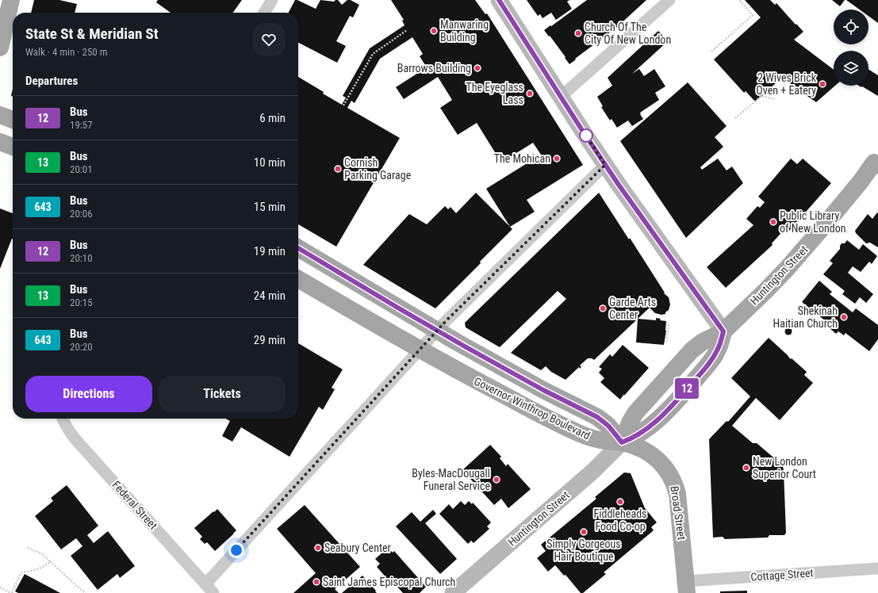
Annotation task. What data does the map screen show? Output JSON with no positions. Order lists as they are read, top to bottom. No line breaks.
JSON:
{"streets":{"main road":["Huntington Street","Governor Winthrop Boulevard","Broad Street"],"street":["Federal Street","Cottage Street"]},"crossings":[["Huntington Street","Governor Winthrop Boulevard"],["Huntington Street","Broad Street"],["Governor Winthrop Boulevard","Broad Street"],["Broad Street","Cottage Street"]],"places":["Manwaring Building","Church Of The City Of New London","Barrows Building","2 Wives Brick Oven + Eatery","The Eyeglass Lass","The Mohican","Cornish Parking Garage","Public Library of New London","Garde Arts Center","Shekinah Haitian Church","New London Superior Court","Byles-MacDougall Funeral Service","Fiddleheads Food Co-op","Simply Gorgeous Hair Boutique","Seabury Center","Saint James Episcopal Church"],"lines":["bus line 12"],"page":{"on_map":"12","heading":[["State St & Meridian St","Walk · 4 min · 250 m"],"Departures"],"list":[{"mark":"12","name":"Bus","note":"19:57","value":"6 min"},{"mark":"13","name":"Bus","note":"20:01","value":"10 min"},{"mark":"643","name":"Bus","note":"20:06","value":"15 min"},{"mark":"12","name":"Bus","note":"20:10","value":"19 min"},{"mark":"13","name":"Bus","note":"20:15","value":"24 min"},{"mark":"643","name":"Bus","note":"20:20","value":"29 min"}],"buttons":["Directions","Tickets"]}}
